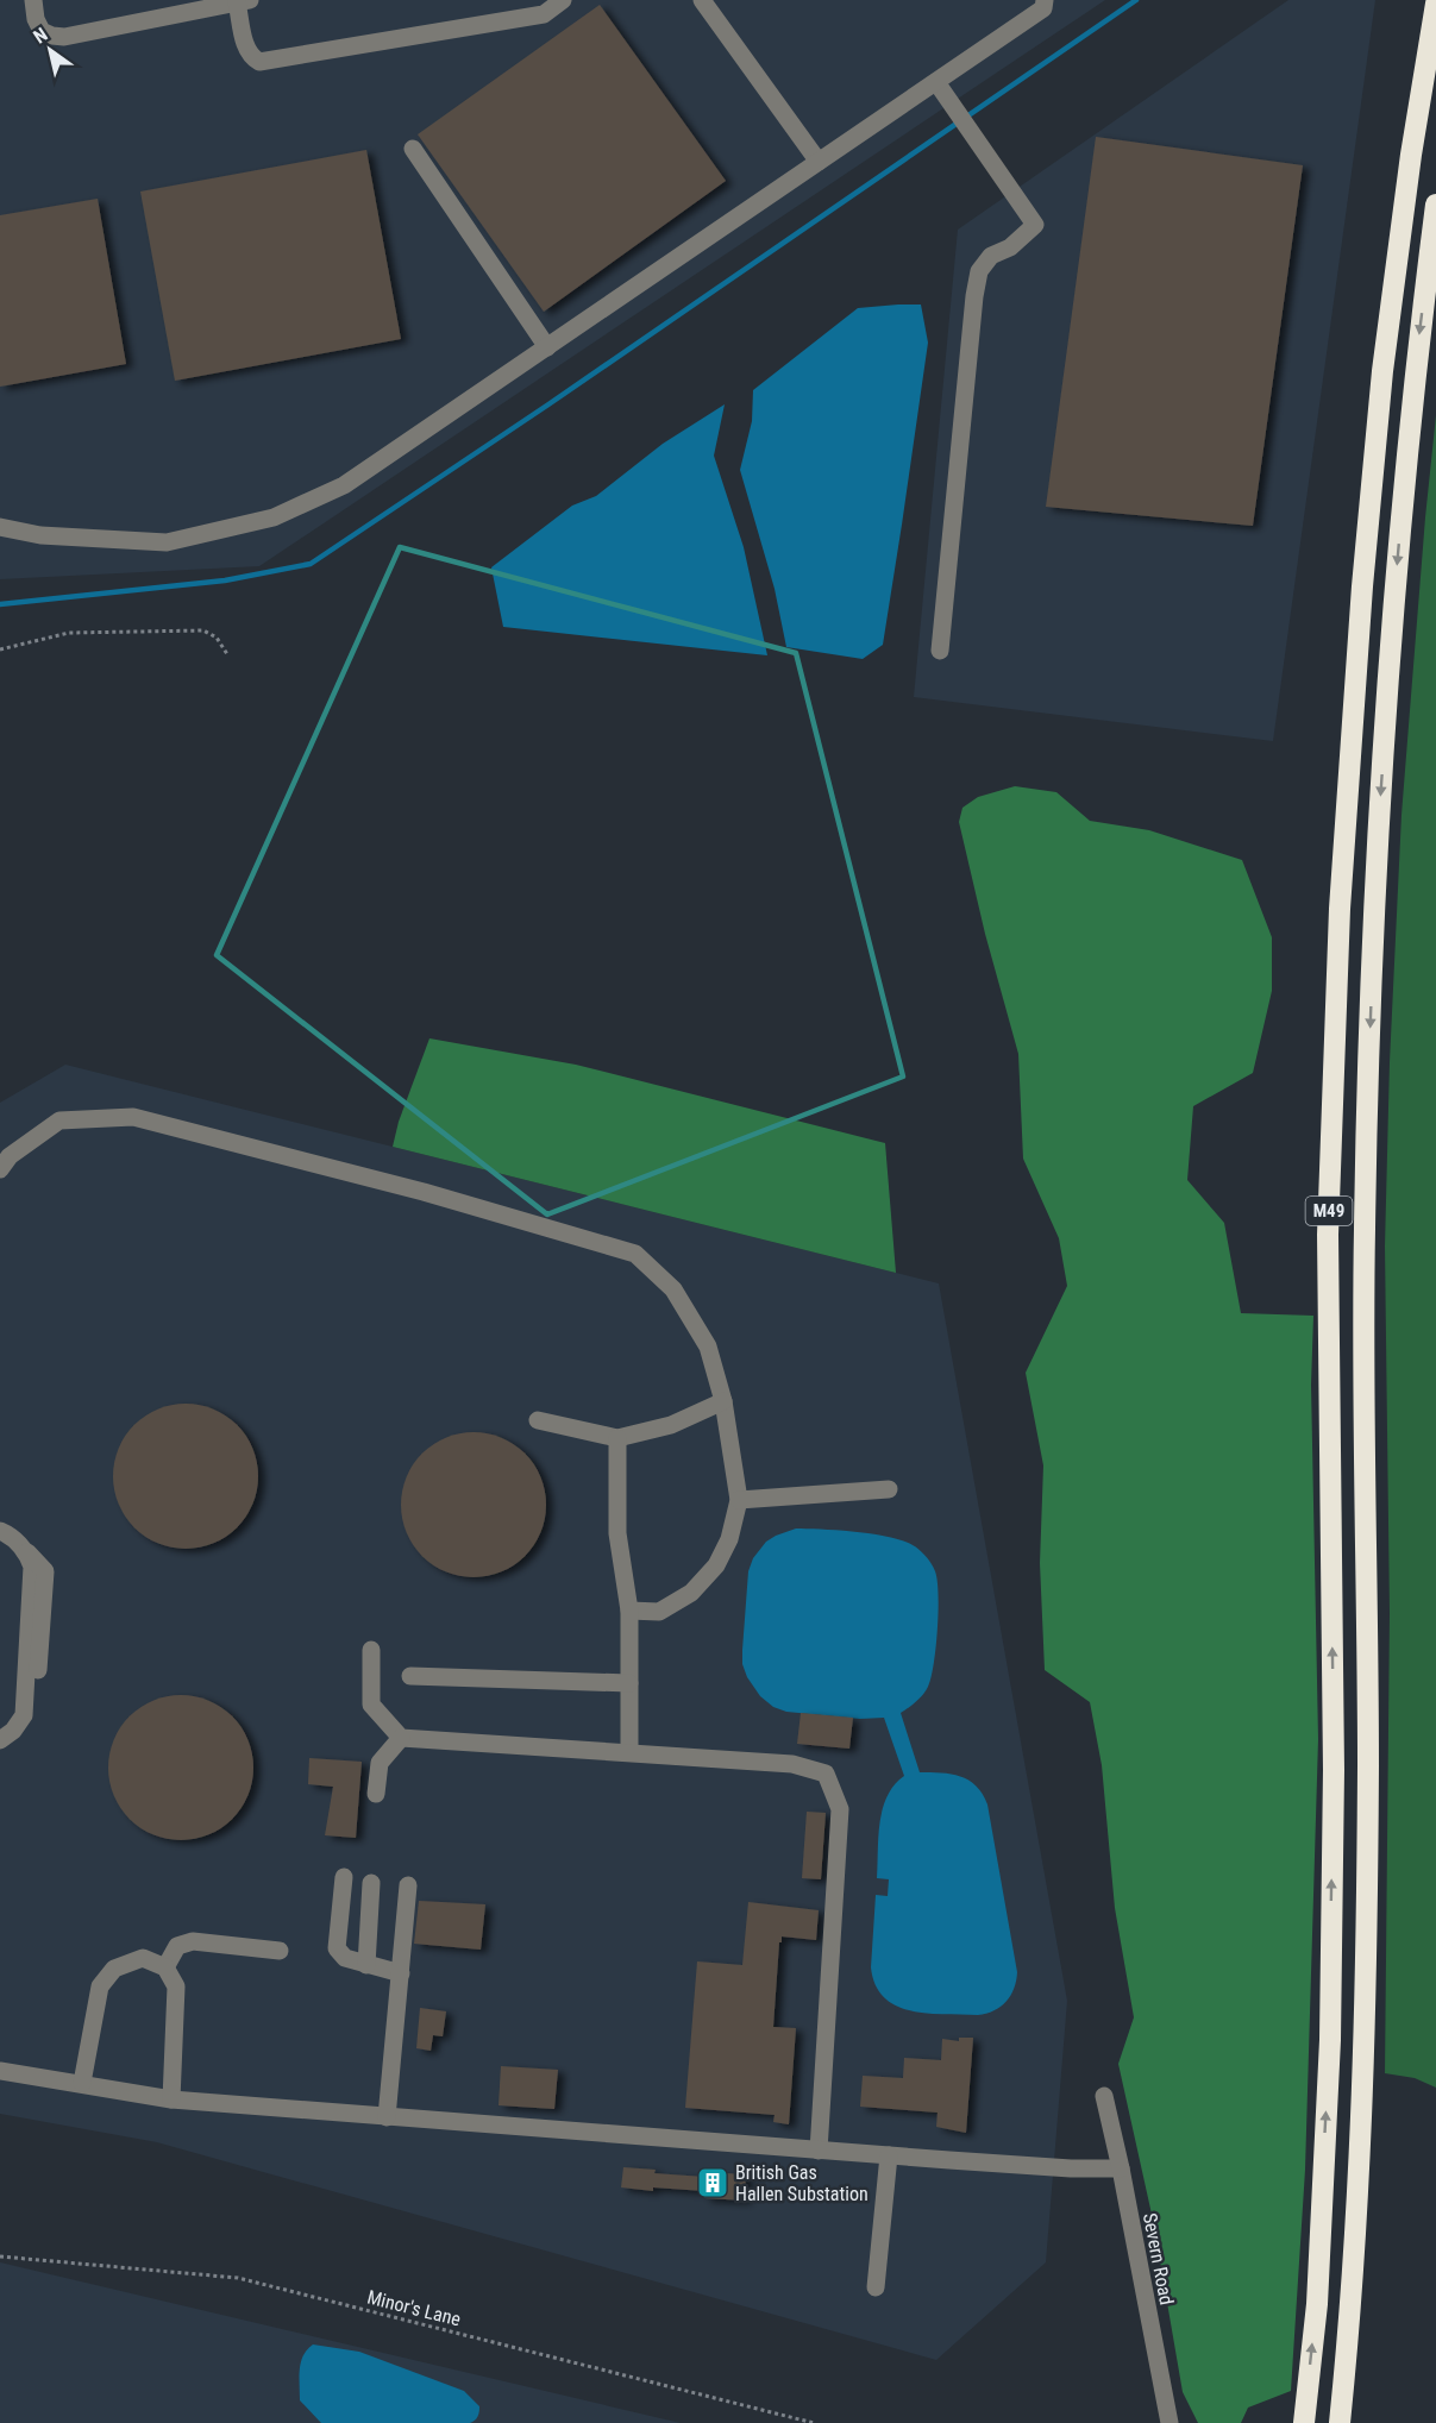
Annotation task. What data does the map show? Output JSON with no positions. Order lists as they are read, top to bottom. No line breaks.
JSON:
{"streets":{"highway":["M49"],"street":["Severn Road"],"path":["Minor's Lane"]},"places":{"building":["British Gas Hallen Substation"]},"north":"top left"}
